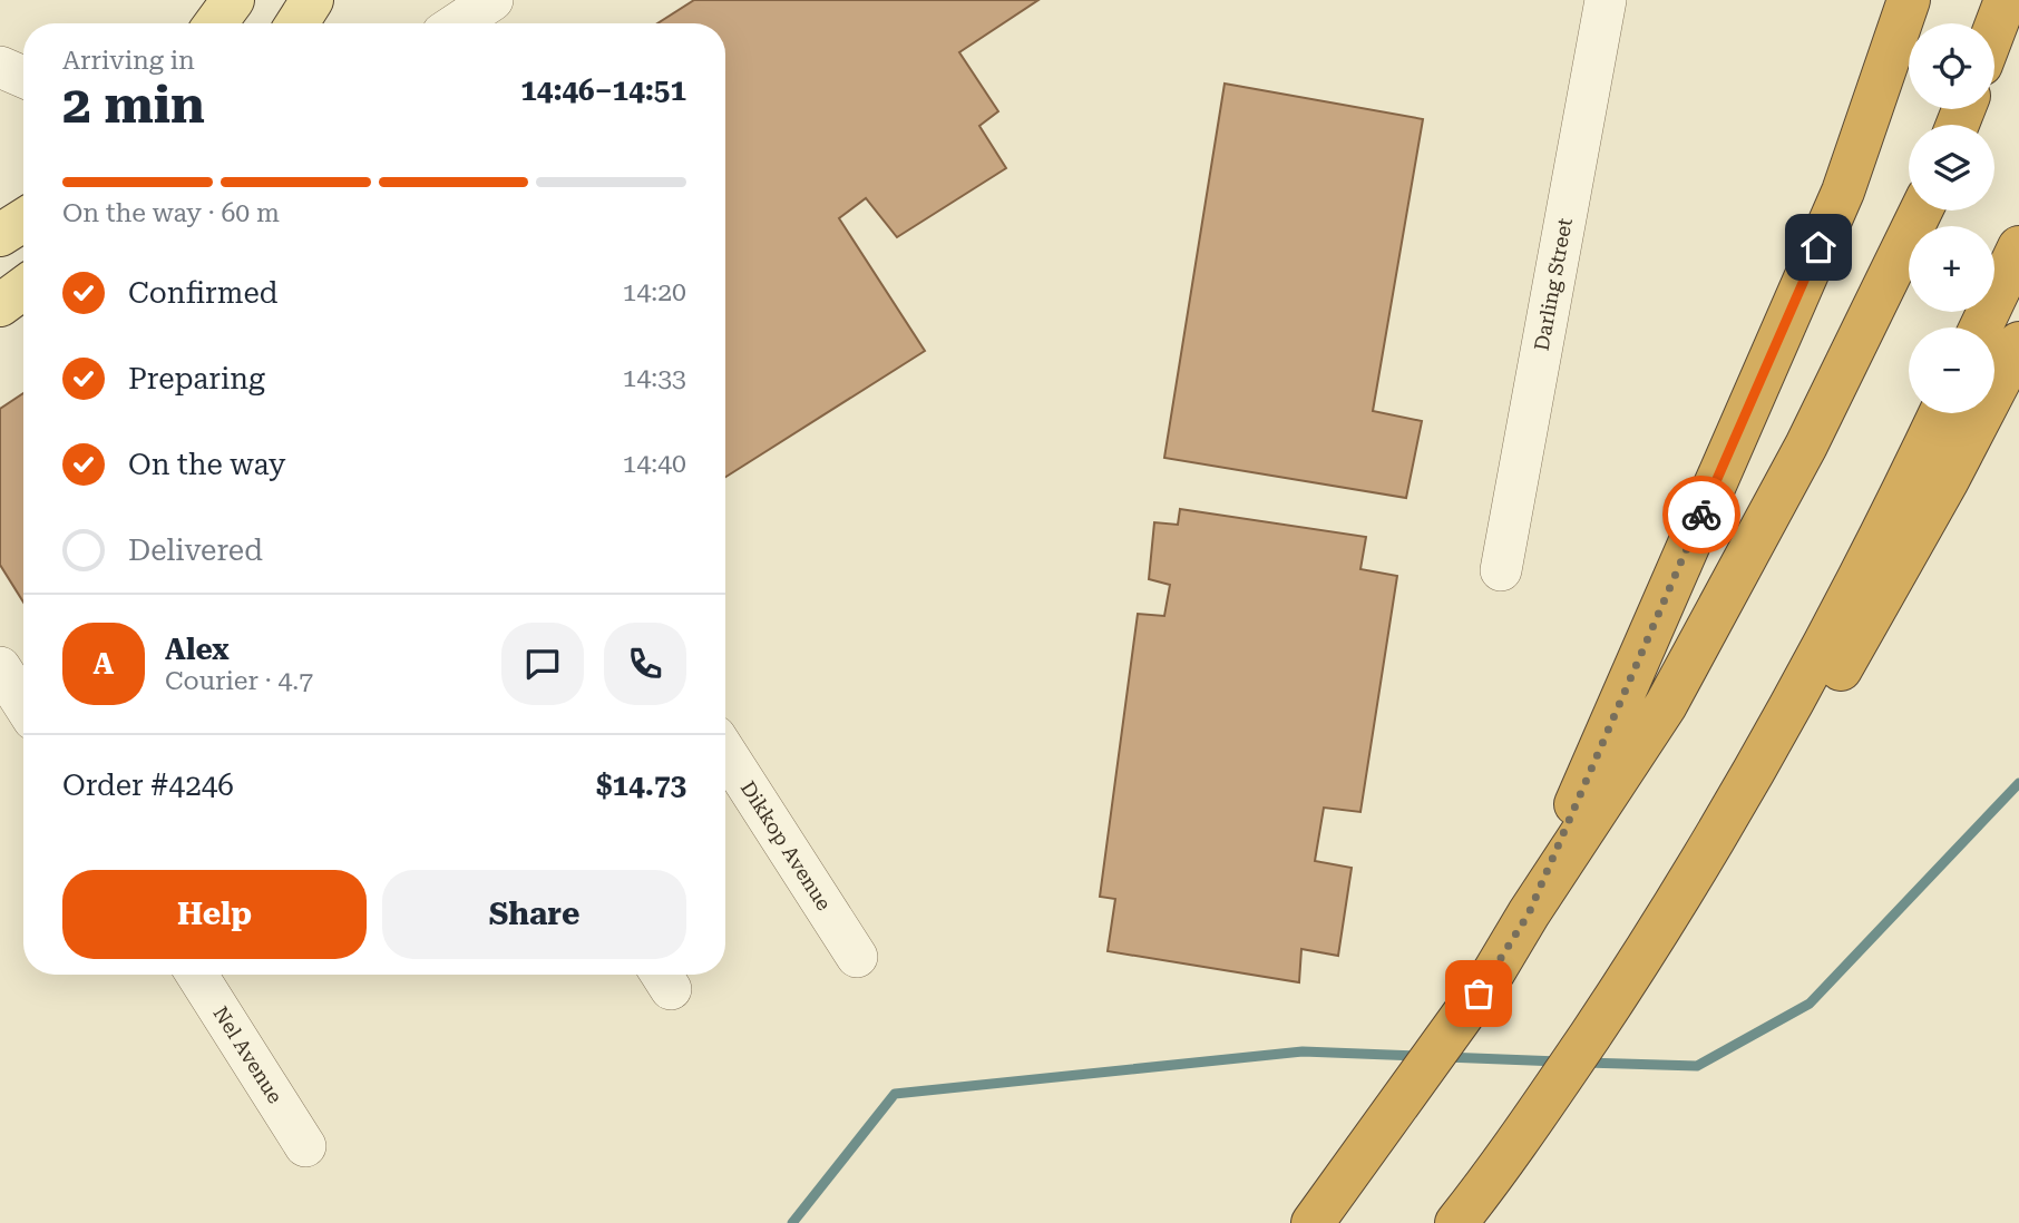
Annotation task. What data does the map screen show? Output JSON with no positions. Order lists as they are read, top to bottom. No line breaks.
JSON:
{"streets":{"street":["Darling Street","Dikkop Avenue","Nel Avenue"]},"page":{"map_buttons":["+","−"],"heading":["2 min","Arriving in","14:46–14:51"],"panel":["Alex","Courier · 4.7","Order #4246","$14.73"],"bar":"On the way · 60 m","list":[["Confirmed","14:20"],["Preparing","14:33"],["On the way","14:40"],"Delivered"],"round":"A","buttons":["Help","Share"]}}
